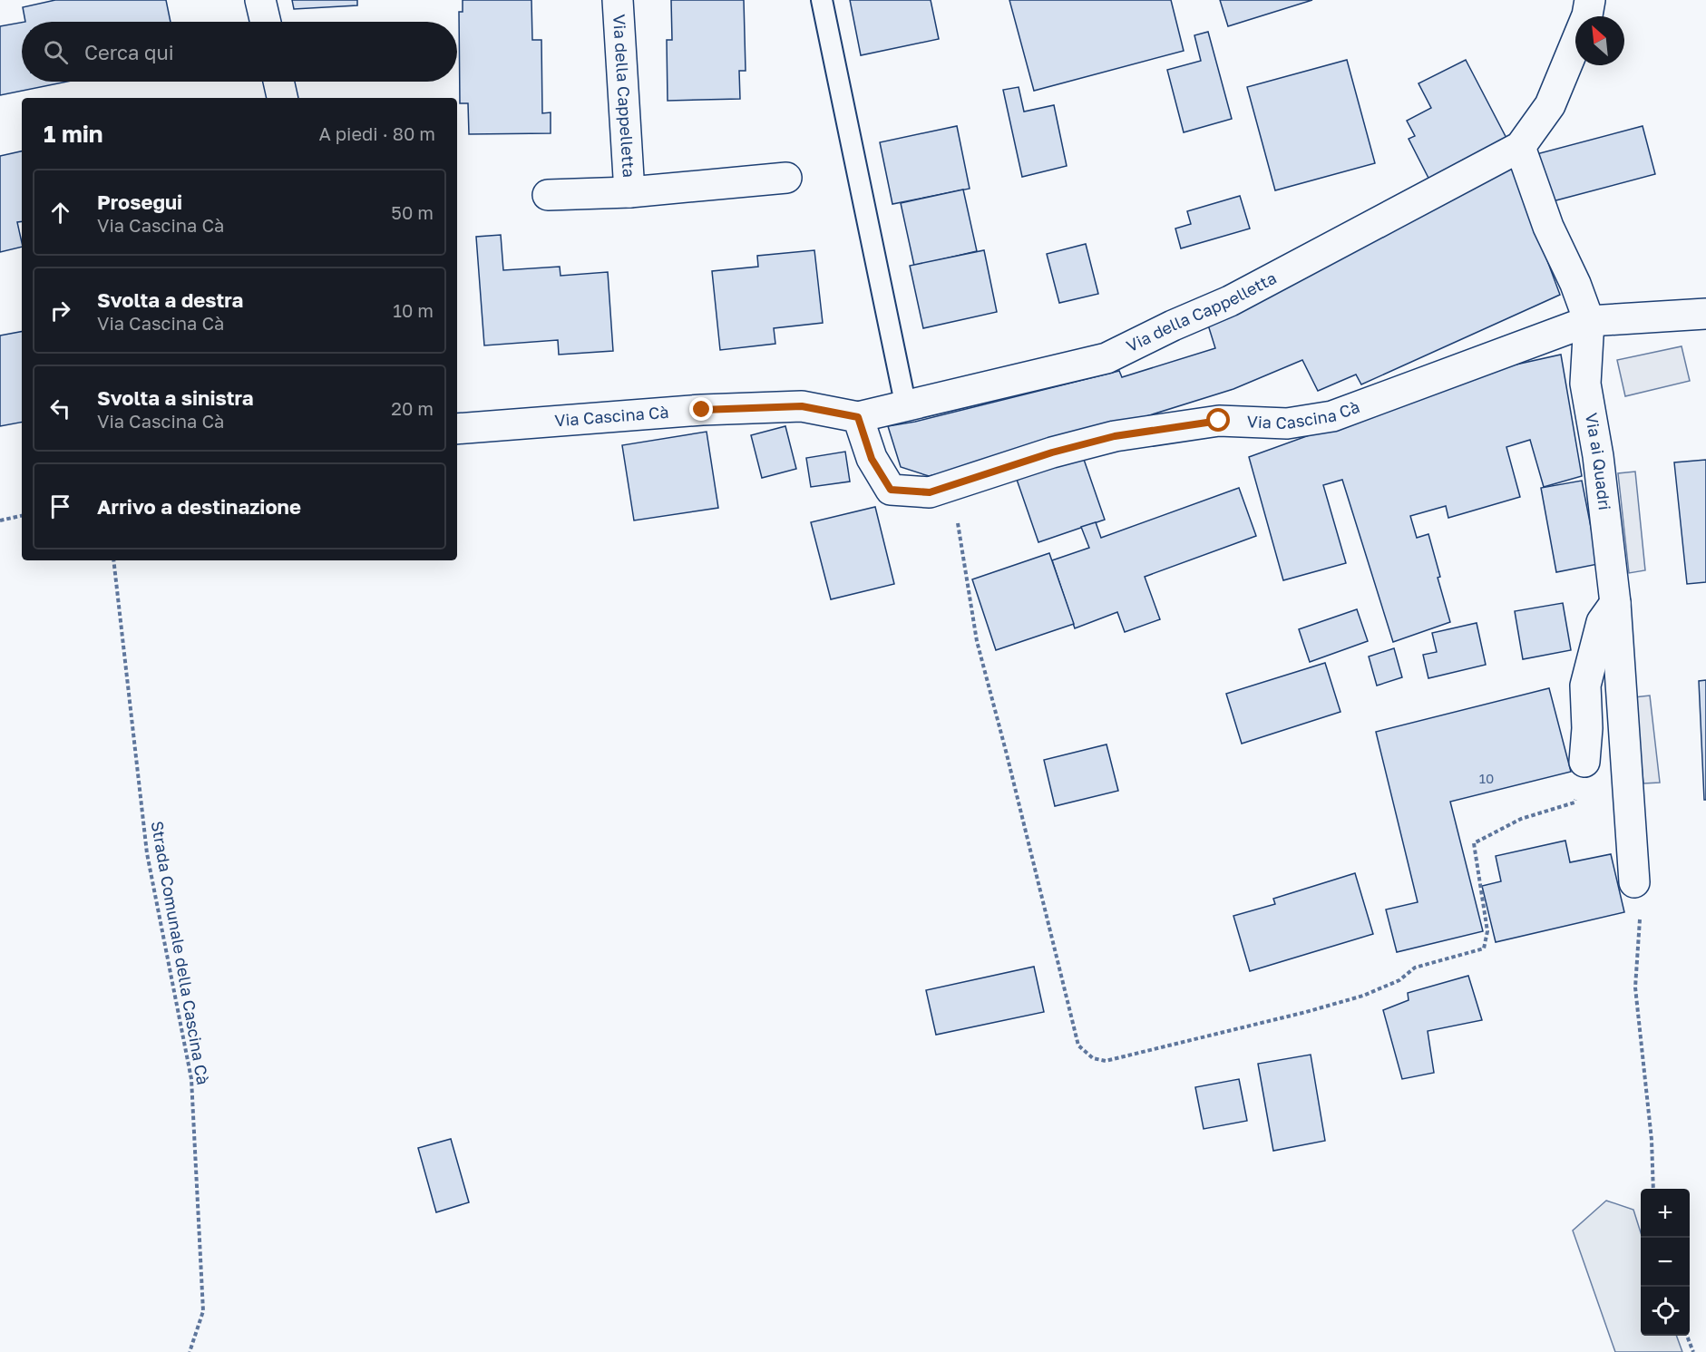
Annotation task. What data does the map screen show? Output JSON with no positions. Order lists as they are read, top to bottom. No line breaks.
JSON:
{"streets":{"street":["Via della Cappelletta","Via Cascina Cà","Via ai Quadri"],"path":["Strada Comunale della Cascina Cà"]},"crossings":[["Via della Cappelletta","Via Cascina Cà"],["Via Cascina Cà","Via ai Quadri"]],"house_numbers":["10"],"north":"top left","page":{"search":"Cerca qui","heading":["1 min","A piedi · 80 m"],"list":[["Prosegui","Via Cascina Cà","50 m"],["Svolta a destra","Via Cascina Cà","10 m"],["Svolta a sinistra","Via Cascina Cà","20 m"],"Arrivo a destinazione"],"map_buttons":["+","−"]}}
